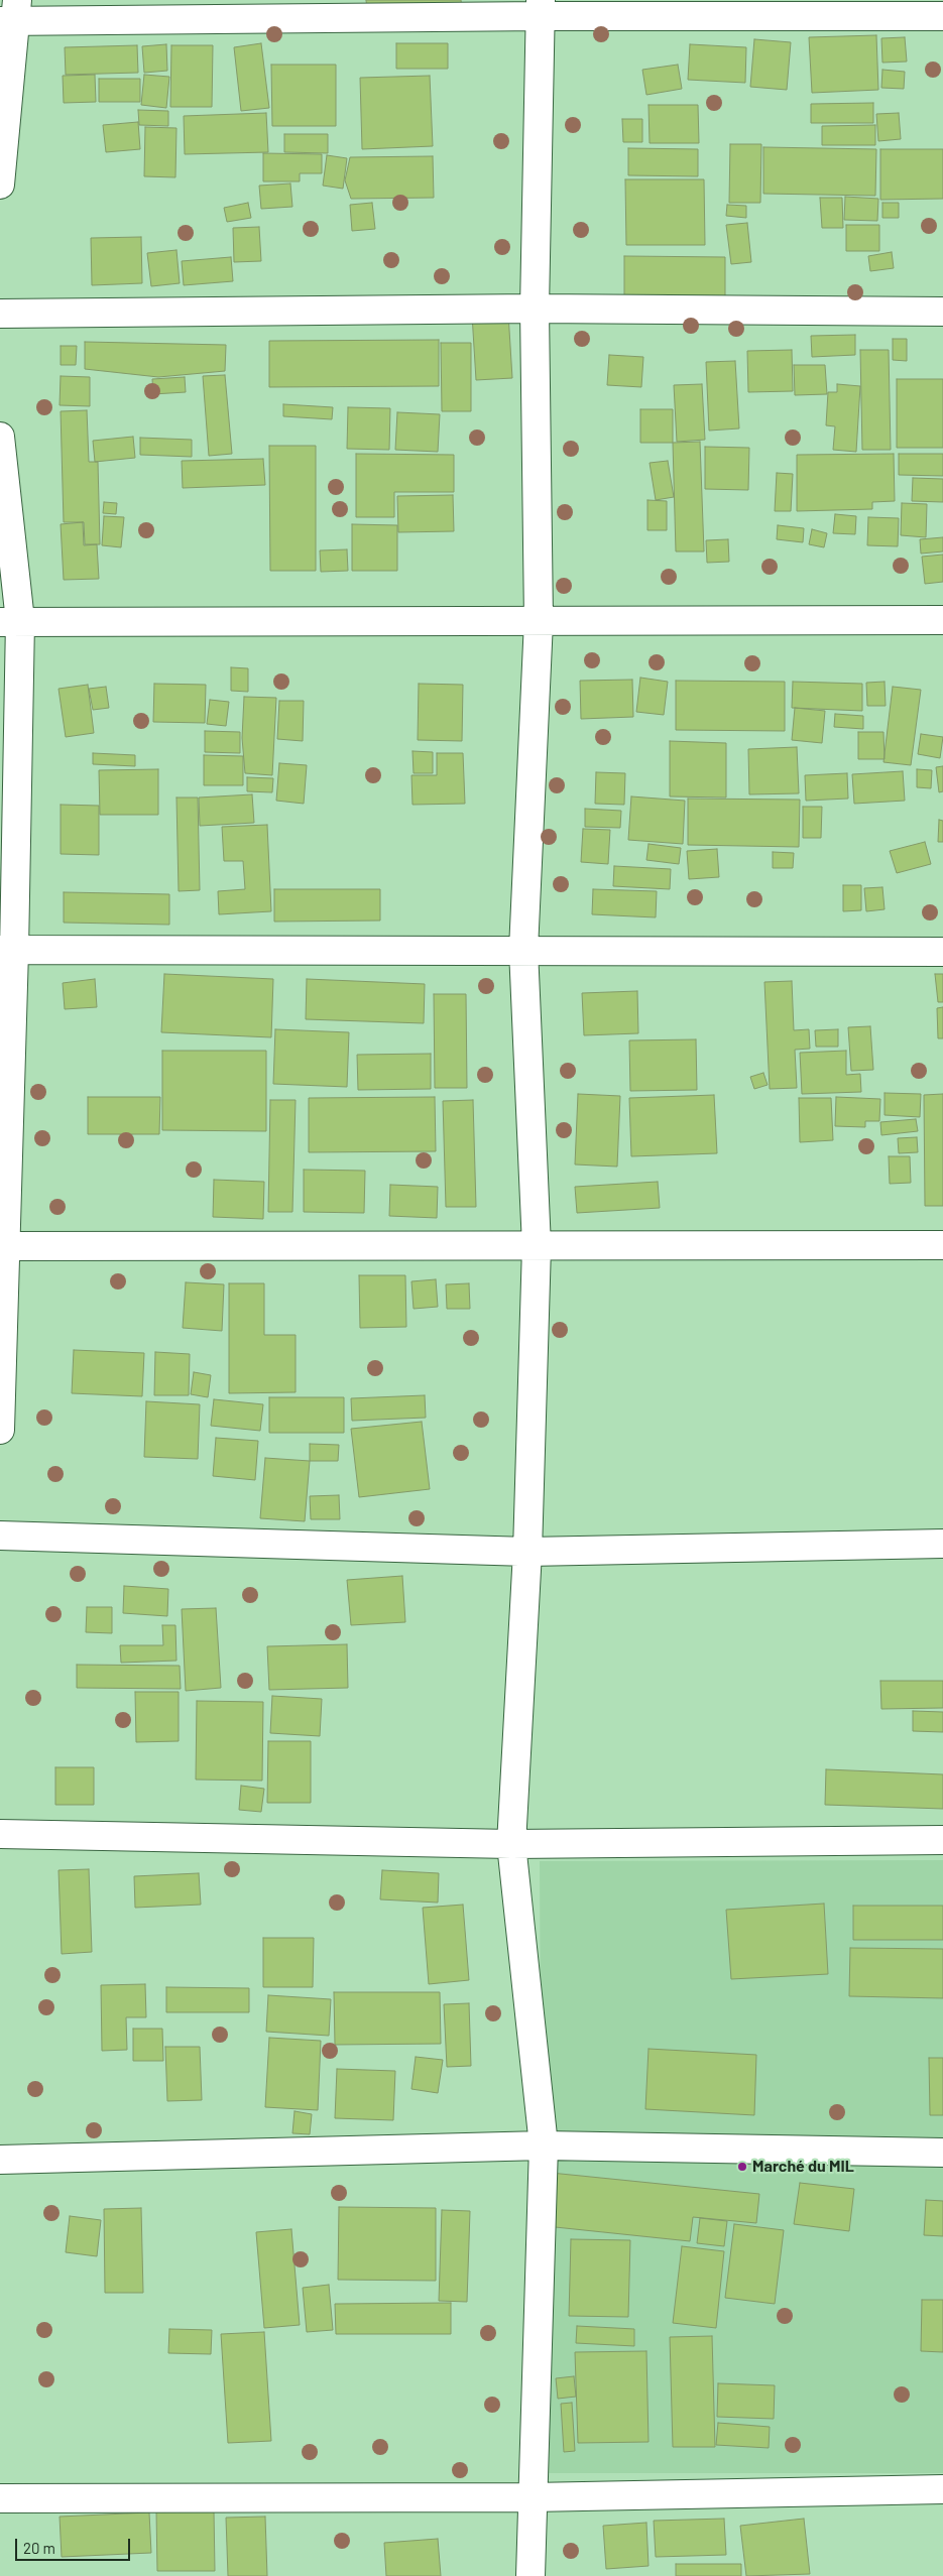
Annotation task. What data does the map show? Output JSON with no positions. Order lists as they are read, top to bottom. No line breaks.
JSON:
{"places":["Marché du MIL"],"scale_bar":"20 m"}
